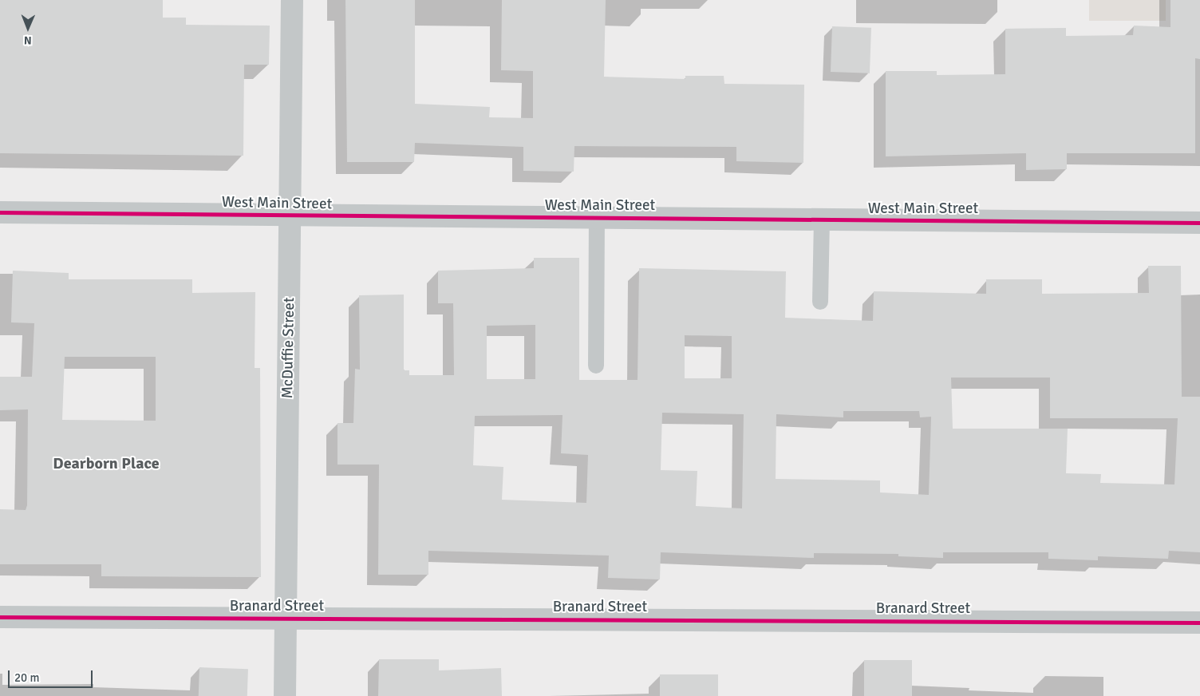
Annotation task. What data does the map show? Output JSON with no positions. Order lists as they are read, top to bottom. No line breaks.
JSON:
{"streets":{"street":["West Main Street","McDuffie Street","Branard Street"]},"crossings":[["West Main Street","McDuffie Street"],["McDuffie Street","Branard Street"]],"districts":["Dearborn Place"],"scale_bar":"20 m","north":"bottom"}
